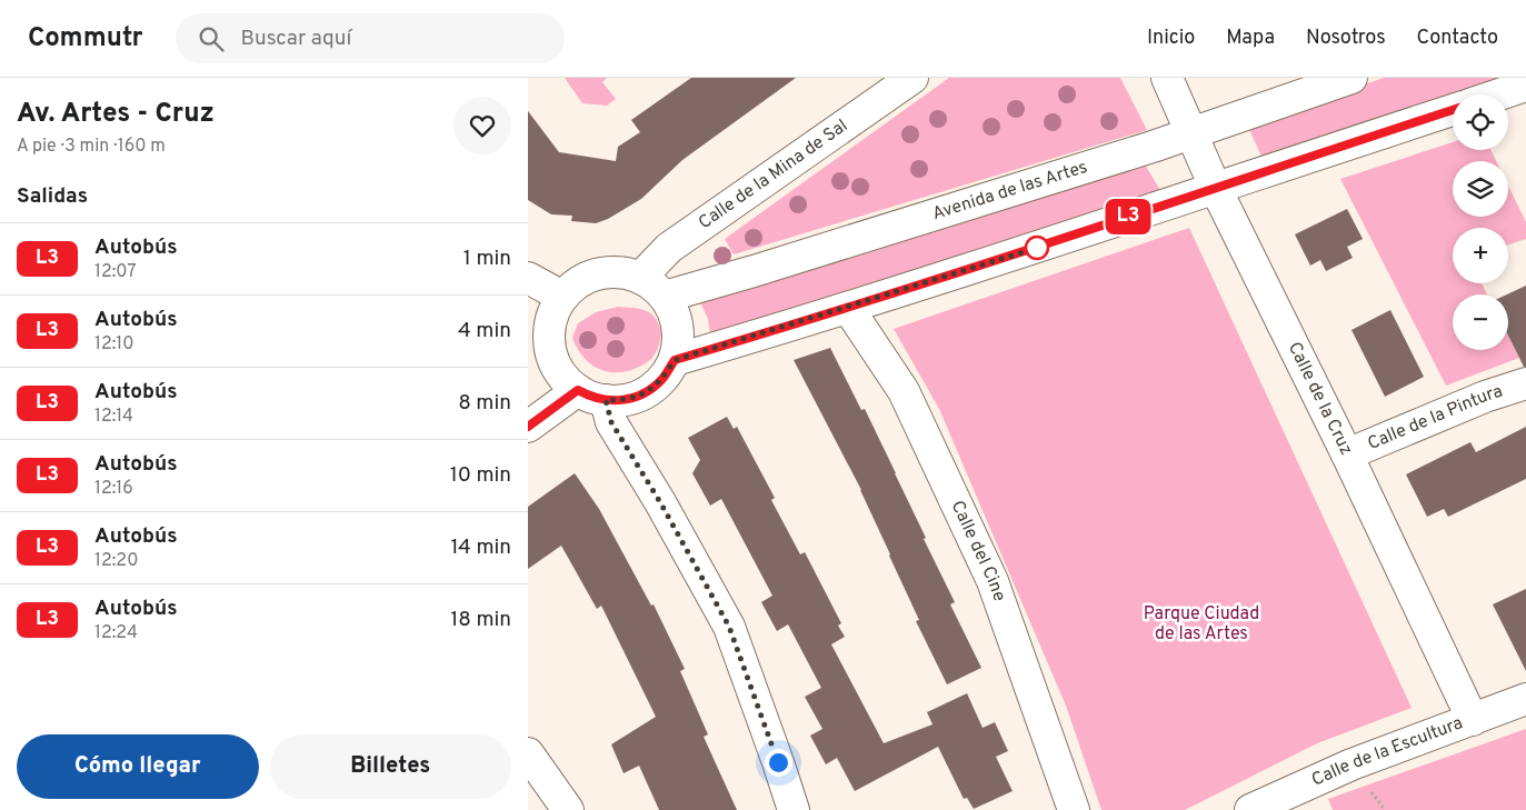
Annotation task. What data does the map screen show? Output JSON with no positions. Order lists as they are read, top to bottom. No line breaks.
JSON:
{"streets":{"street":["Calle de la Mina de Sal","Avenida de las Artes","Calle de la Cruz","Calle de la Pintura","Calle del Cine","Calle de la Escultura"]},"crossings":[["Calle de la Mina de Sal","Avenida de las Artes"],["Avenida de las Artes","Calle de la Cruz"],["Calle de la Cruz","Calle de la Pintura"],["Calle de la Cruz","Calle de la Escultura"]],"parks":["Parque Ciudad de las Artes"],"lines":["bus line L3"],"page":{"header":"Commutr","search":"Buscar aquí","nav":["Inicio","Mapa","Nosotros","Contacto"],"heading":[["Av. Artes - Cruz","A pie · 3 min · 160 m"],"Salidas"],"on_map":"L3","map_buttons":["+","−"],"list":[{"mark":"L3","name":"Autobús","note":"12:07","value":"1 min"},{"mark":"L3","name":"Autobús","note":"12:10","value":"4 min"},{"mark":"L3","name":"Autobús","note":"12:14","value":"8 min"},{"mark":"L3","name":"Autobús","note":"12:16","value":"10 min"},{"mark":"L3","name":"Autobús","note":"12:20","value":"14 min"},{"mark":"L3","name":"Autobús","note":"12:24","value":"18 min"}],"buttons":["Cómo llegar","Billetes"]}}
